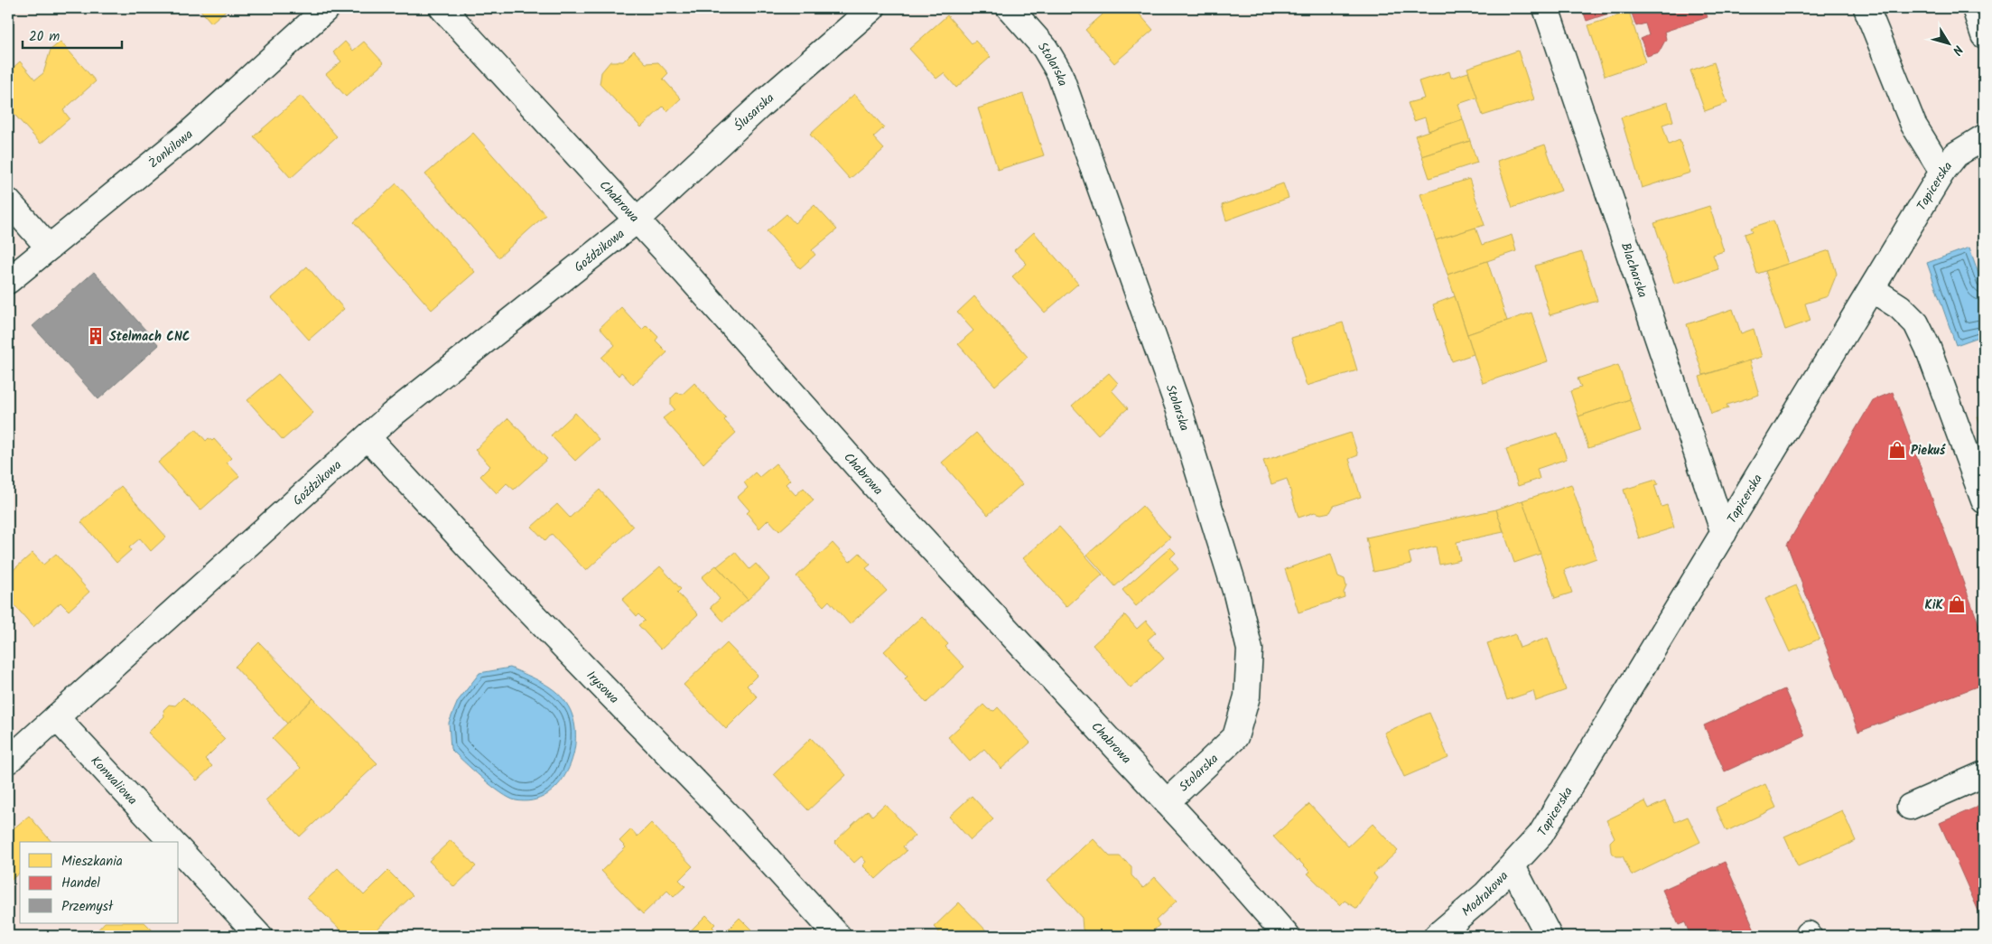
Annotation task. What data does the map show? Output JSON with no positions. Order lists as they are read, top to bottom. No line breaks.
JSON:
{"streets":{"street":["Stolarska","Ślusarska","Żonkilowa","Tapicerska","Chabrowa","Goździkowa","Blacharska","Irysowa","Konwaliowa","Modrakowa"]},"crossings":[["Stolarska","Chabrowa"],["Ślusarska","Chabrowa"],["Ślusarska","Goździkowa"],["Tapicerska","Blacharska"],["Tapicerska","Modrakowa"],["Chabrowa","Goździkowa"],["Goździkowa","Irysowa"],["Goździkowa","Konwaliowa"]],"places":{"building":["Stelmach CNC"],"shop":["Piekuś","KiK"]},"legend":["Mieszkania","Handel","Przemysł"],"scale_bar":"20 m","north":"bottom right"}
